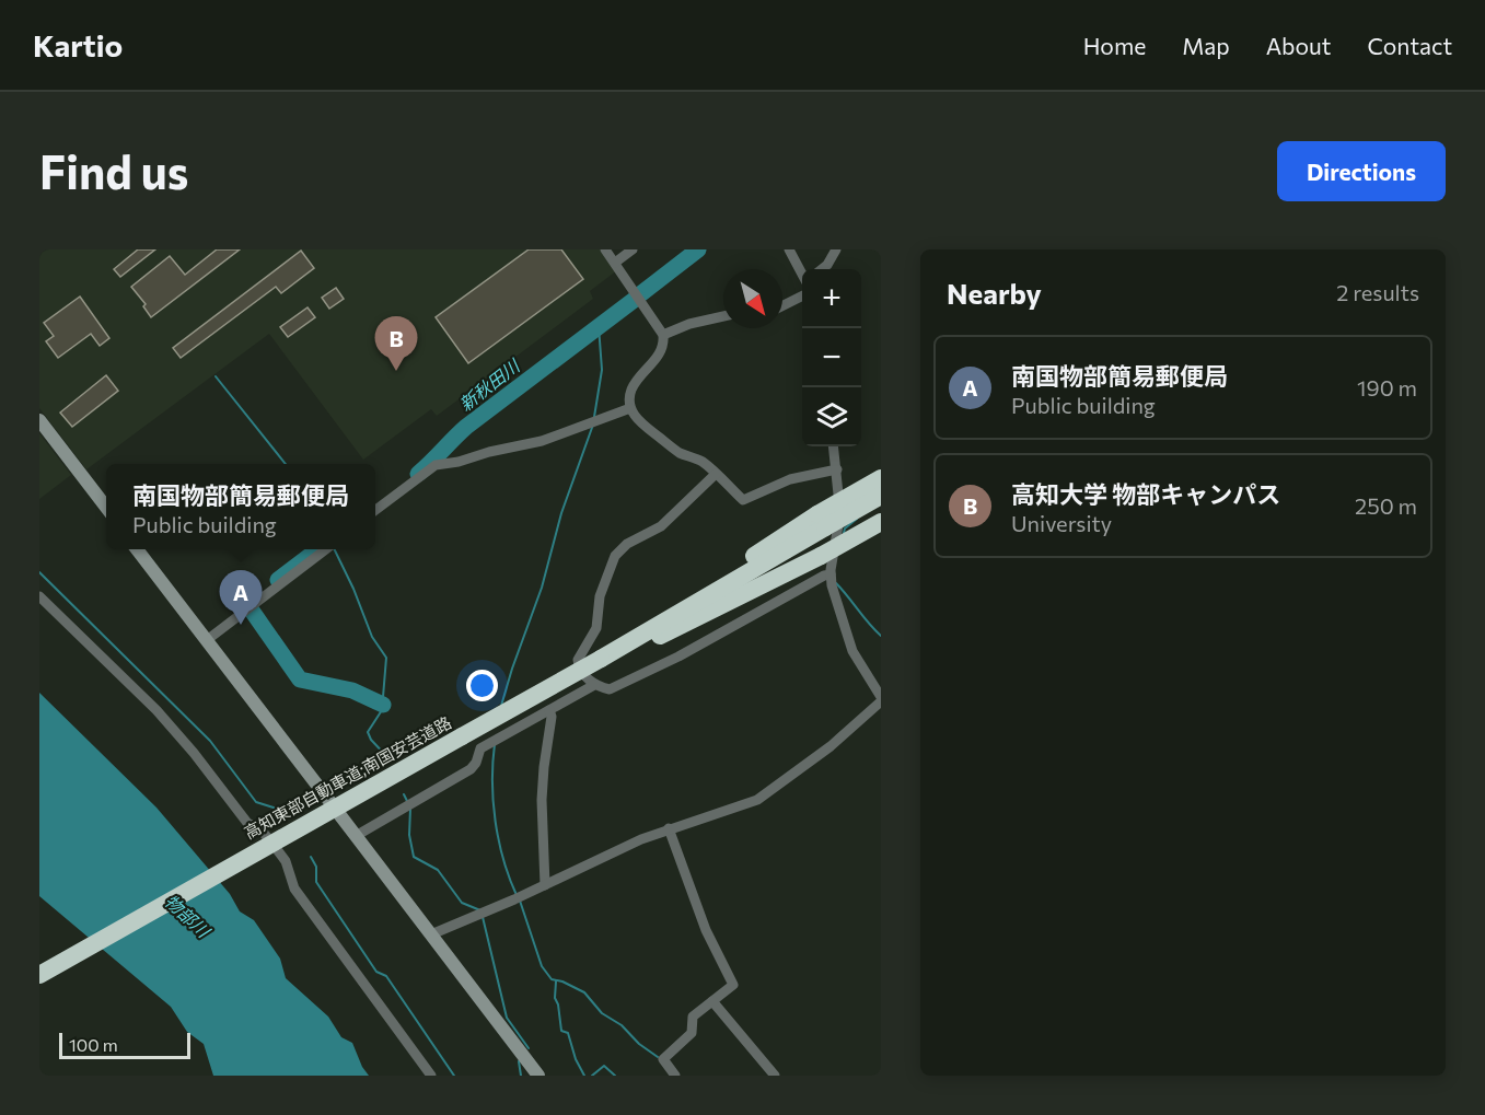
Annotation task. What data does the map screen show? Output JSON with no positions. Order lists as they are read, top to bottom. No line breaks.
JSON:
{"streets":{"highway":["高知東部自動車道;南国安芸道路"]},"water":["新秋田川","物部川"],"scale_bar":"100 m","north":"bottom right","page":{"header":"Kartio","nav":["Home","Map","About","Contact"],"buttons":"Directions","title":"Find us","heading":["Nearby","2 results"],"map_buttons":["+","−"],"pins":["B","A"],"list":[{"mark":"A","name":"南国物部簡易郵便局","note":"Public building","value":"190 m"},{"mark":"B","name":"高知大学 物部キャンパス","note":"University","value":"250 m"}],"popup":["南国物部簡易郵便局","Public building"],"scale":"100 m"}}
